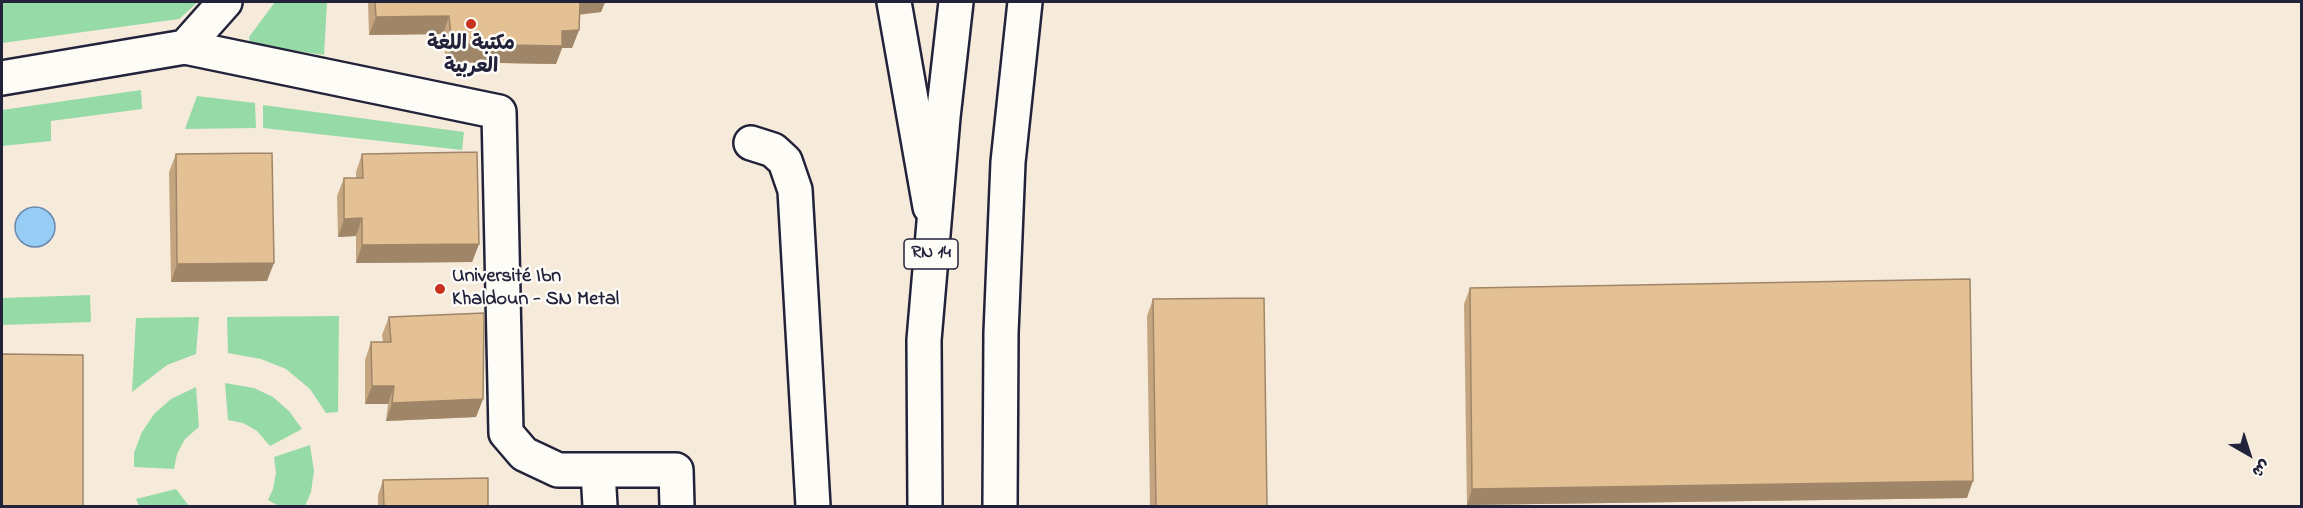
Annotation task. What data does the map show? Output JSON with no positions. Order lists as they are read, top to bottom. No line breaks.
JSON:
{"streets":{"main road":["RN 14"]},"places":["مكتبة اللغة العربية","Université Ibn Khaldoun - SN Metal"],"north":"bottom right"}
